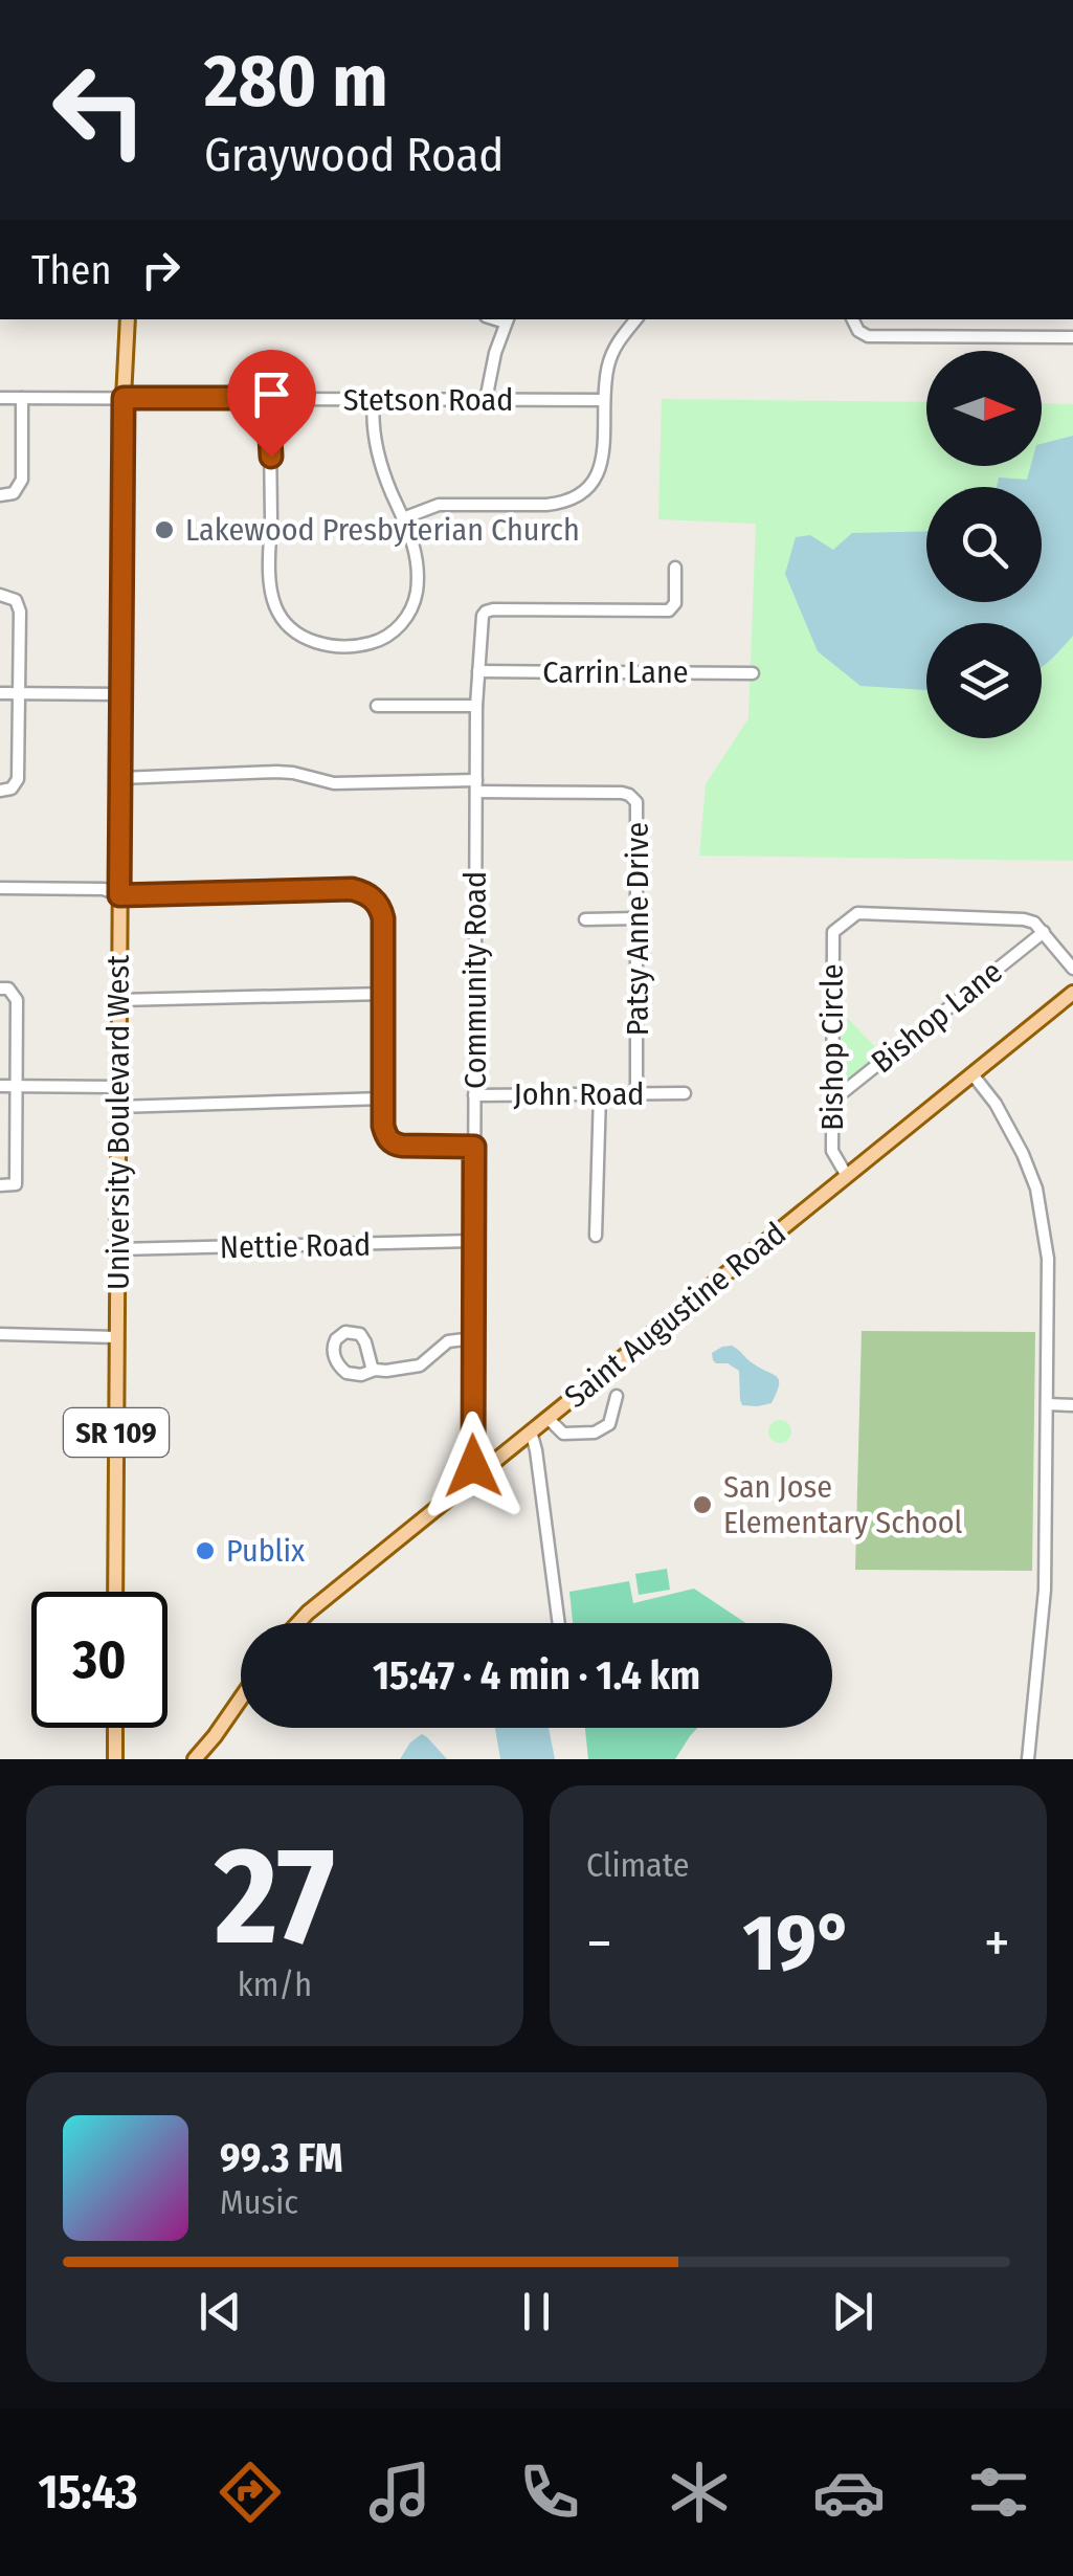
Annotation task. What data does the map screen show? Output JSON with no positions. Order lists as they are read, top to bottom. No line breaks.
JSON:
{"streets":{"main road":["University Boulevard West","Saint Augustine Road","SR 109"],"street":["Stetson Road","Carrin Lane","Patsy Anne Drive","Community Road","Bishop Lane","Bishop Circle","John Road","Nettie Road"]},"crossings":[["Stetson Road","University Boulevard West"],["Carrin Lane","Community Road"],["Patsy Anne Drive","Community Road"],["Patsy Anne Drive","John Road"],["Patsy Anne Drive","University Boulevard West"],["Community Road","John Road"],["Community Road","Nettie Road"],["Community Road","Saint Augustine Road"],["Bishop Lane","Bishop Circle"],["Bishop Circle","Saint Augustine Road"],["University Boulevard West","Nettie Road"]],"places":["Lakewood Presbyterian Church","San Jose Elementary School","Publix"],"north":"right","page":{"turn":["280 m","Graywood Road"],"then":"Then","limit":"30","trip":"15:47 · 4 min · 1.4 km","tile":[["27","km/h"],"Climate"],"heat":["−","19°","+"],"song":["99.3 FM","Music"],"tabs":"15:43"}}
